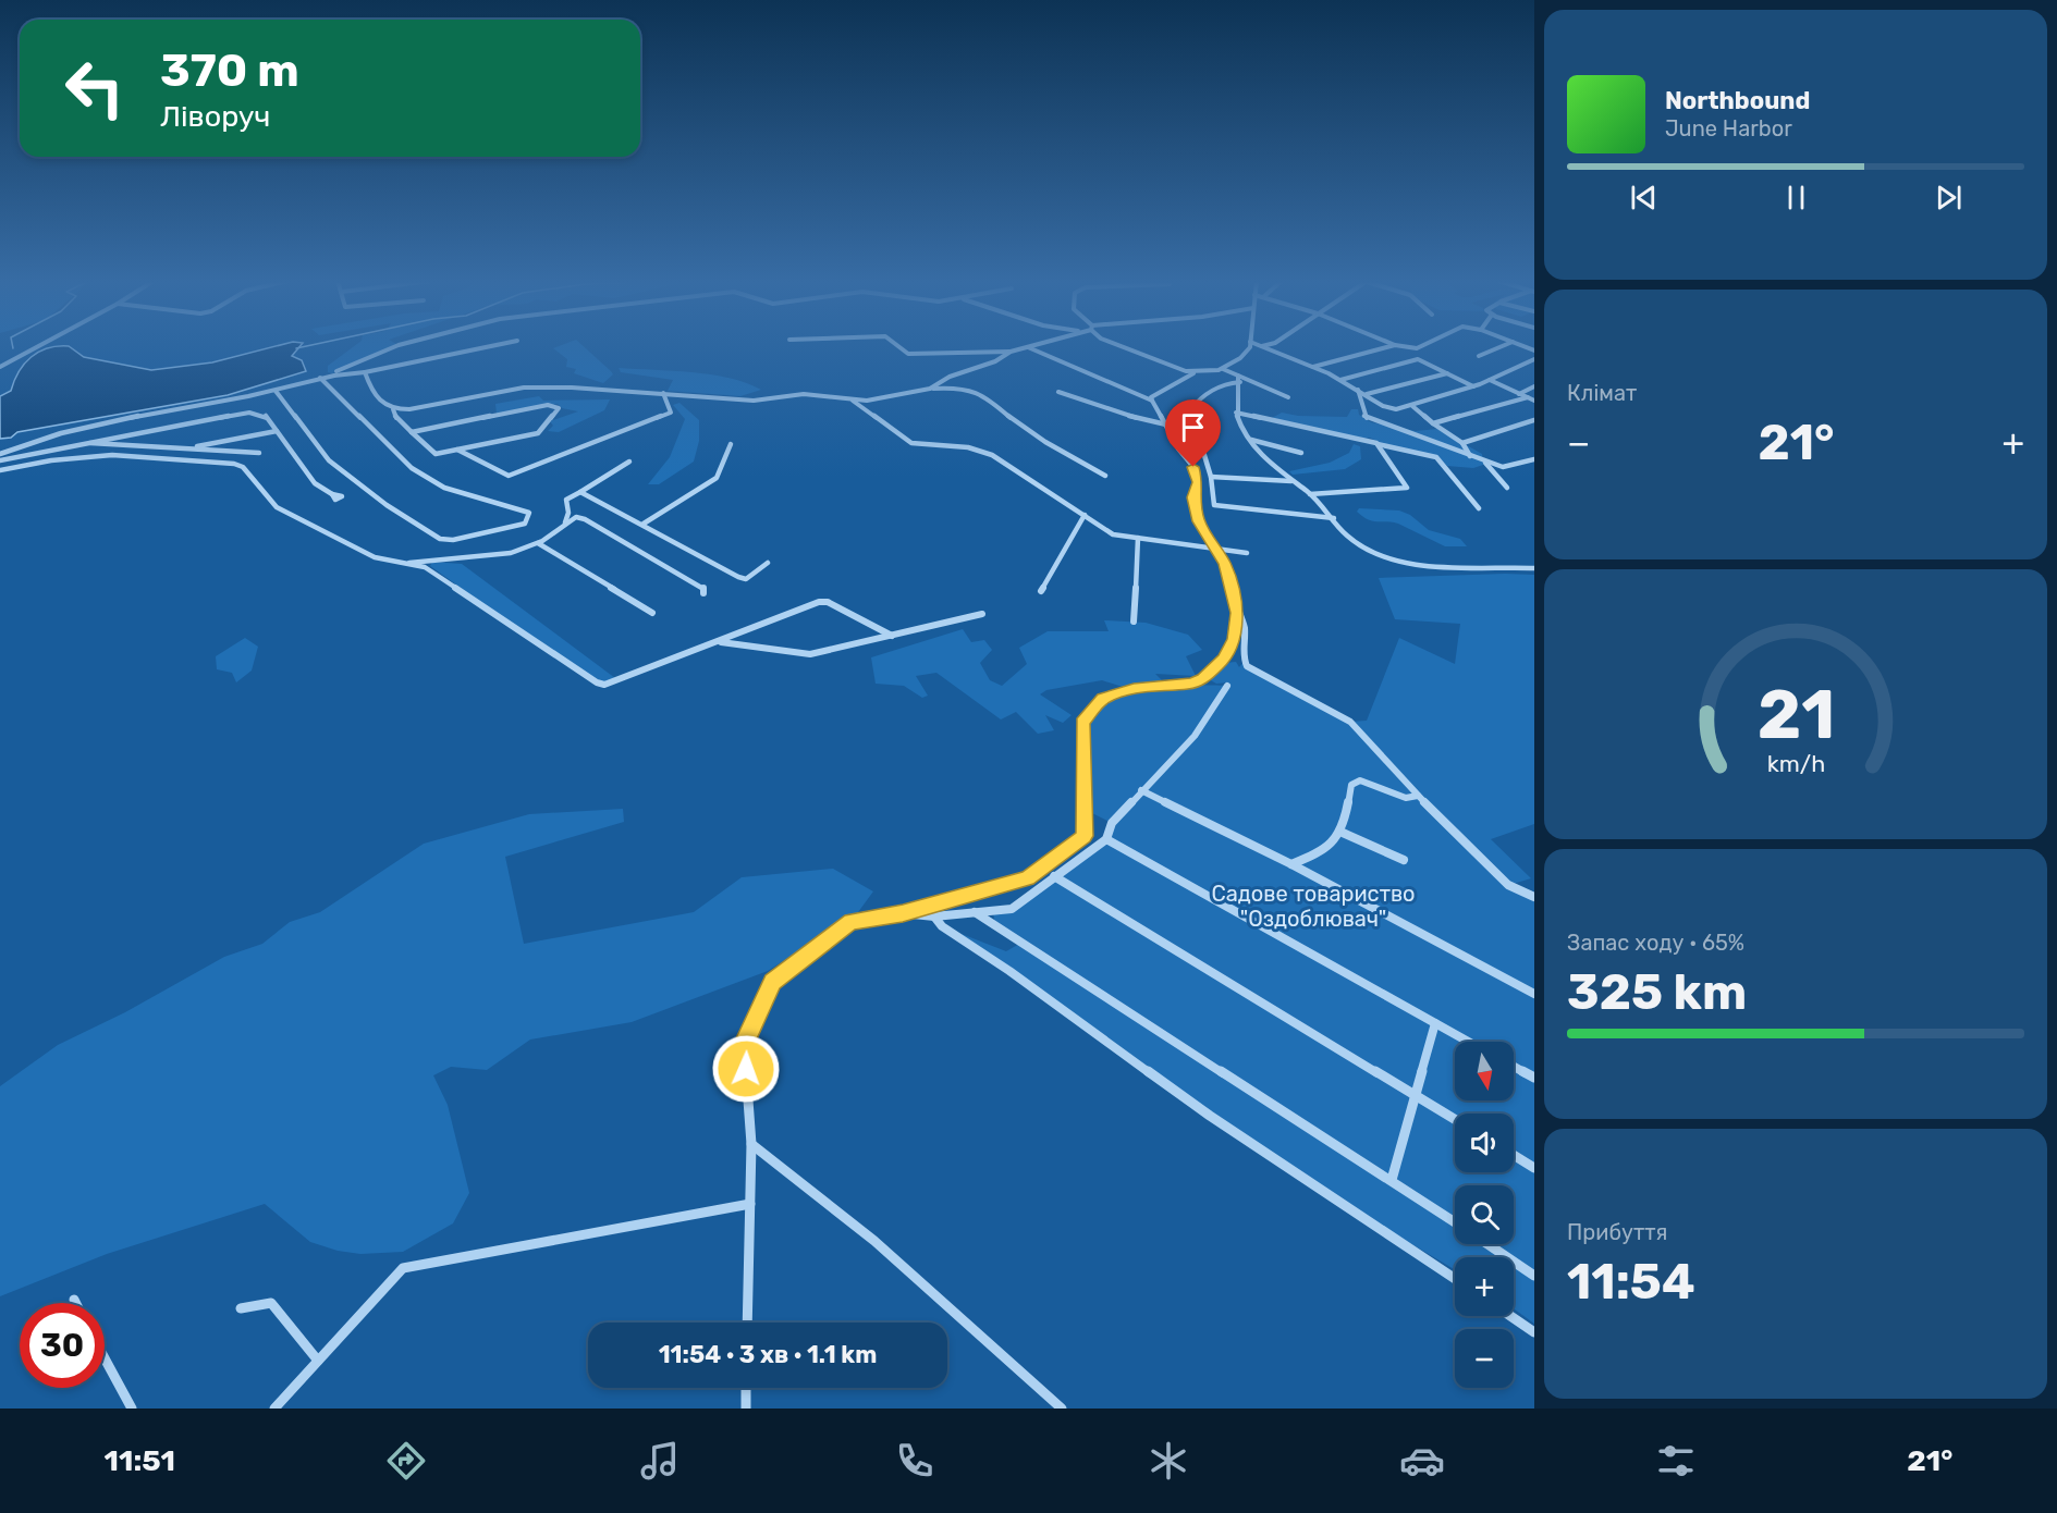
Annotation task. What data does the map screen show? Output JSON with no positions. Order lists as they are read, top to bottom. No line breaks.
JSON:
{"parks":["Садове товариство \"Оздоблювач\""],"north":"bottom","page":{"turn":["370 m","Ліворуч"],"song":["Northbound","June Harbor"],"tile":["Клімат",["Запас ходу · 65%","325 km"],["Прибуття","11:54"]],"heat":["−","21°","+"],"map_buttons":["+","−"],"limit":"30","trip":"11:54 · 3 хв · 1.1 km","tabs":["11:51","21°"],"gauge":["21","km/h"]}}
